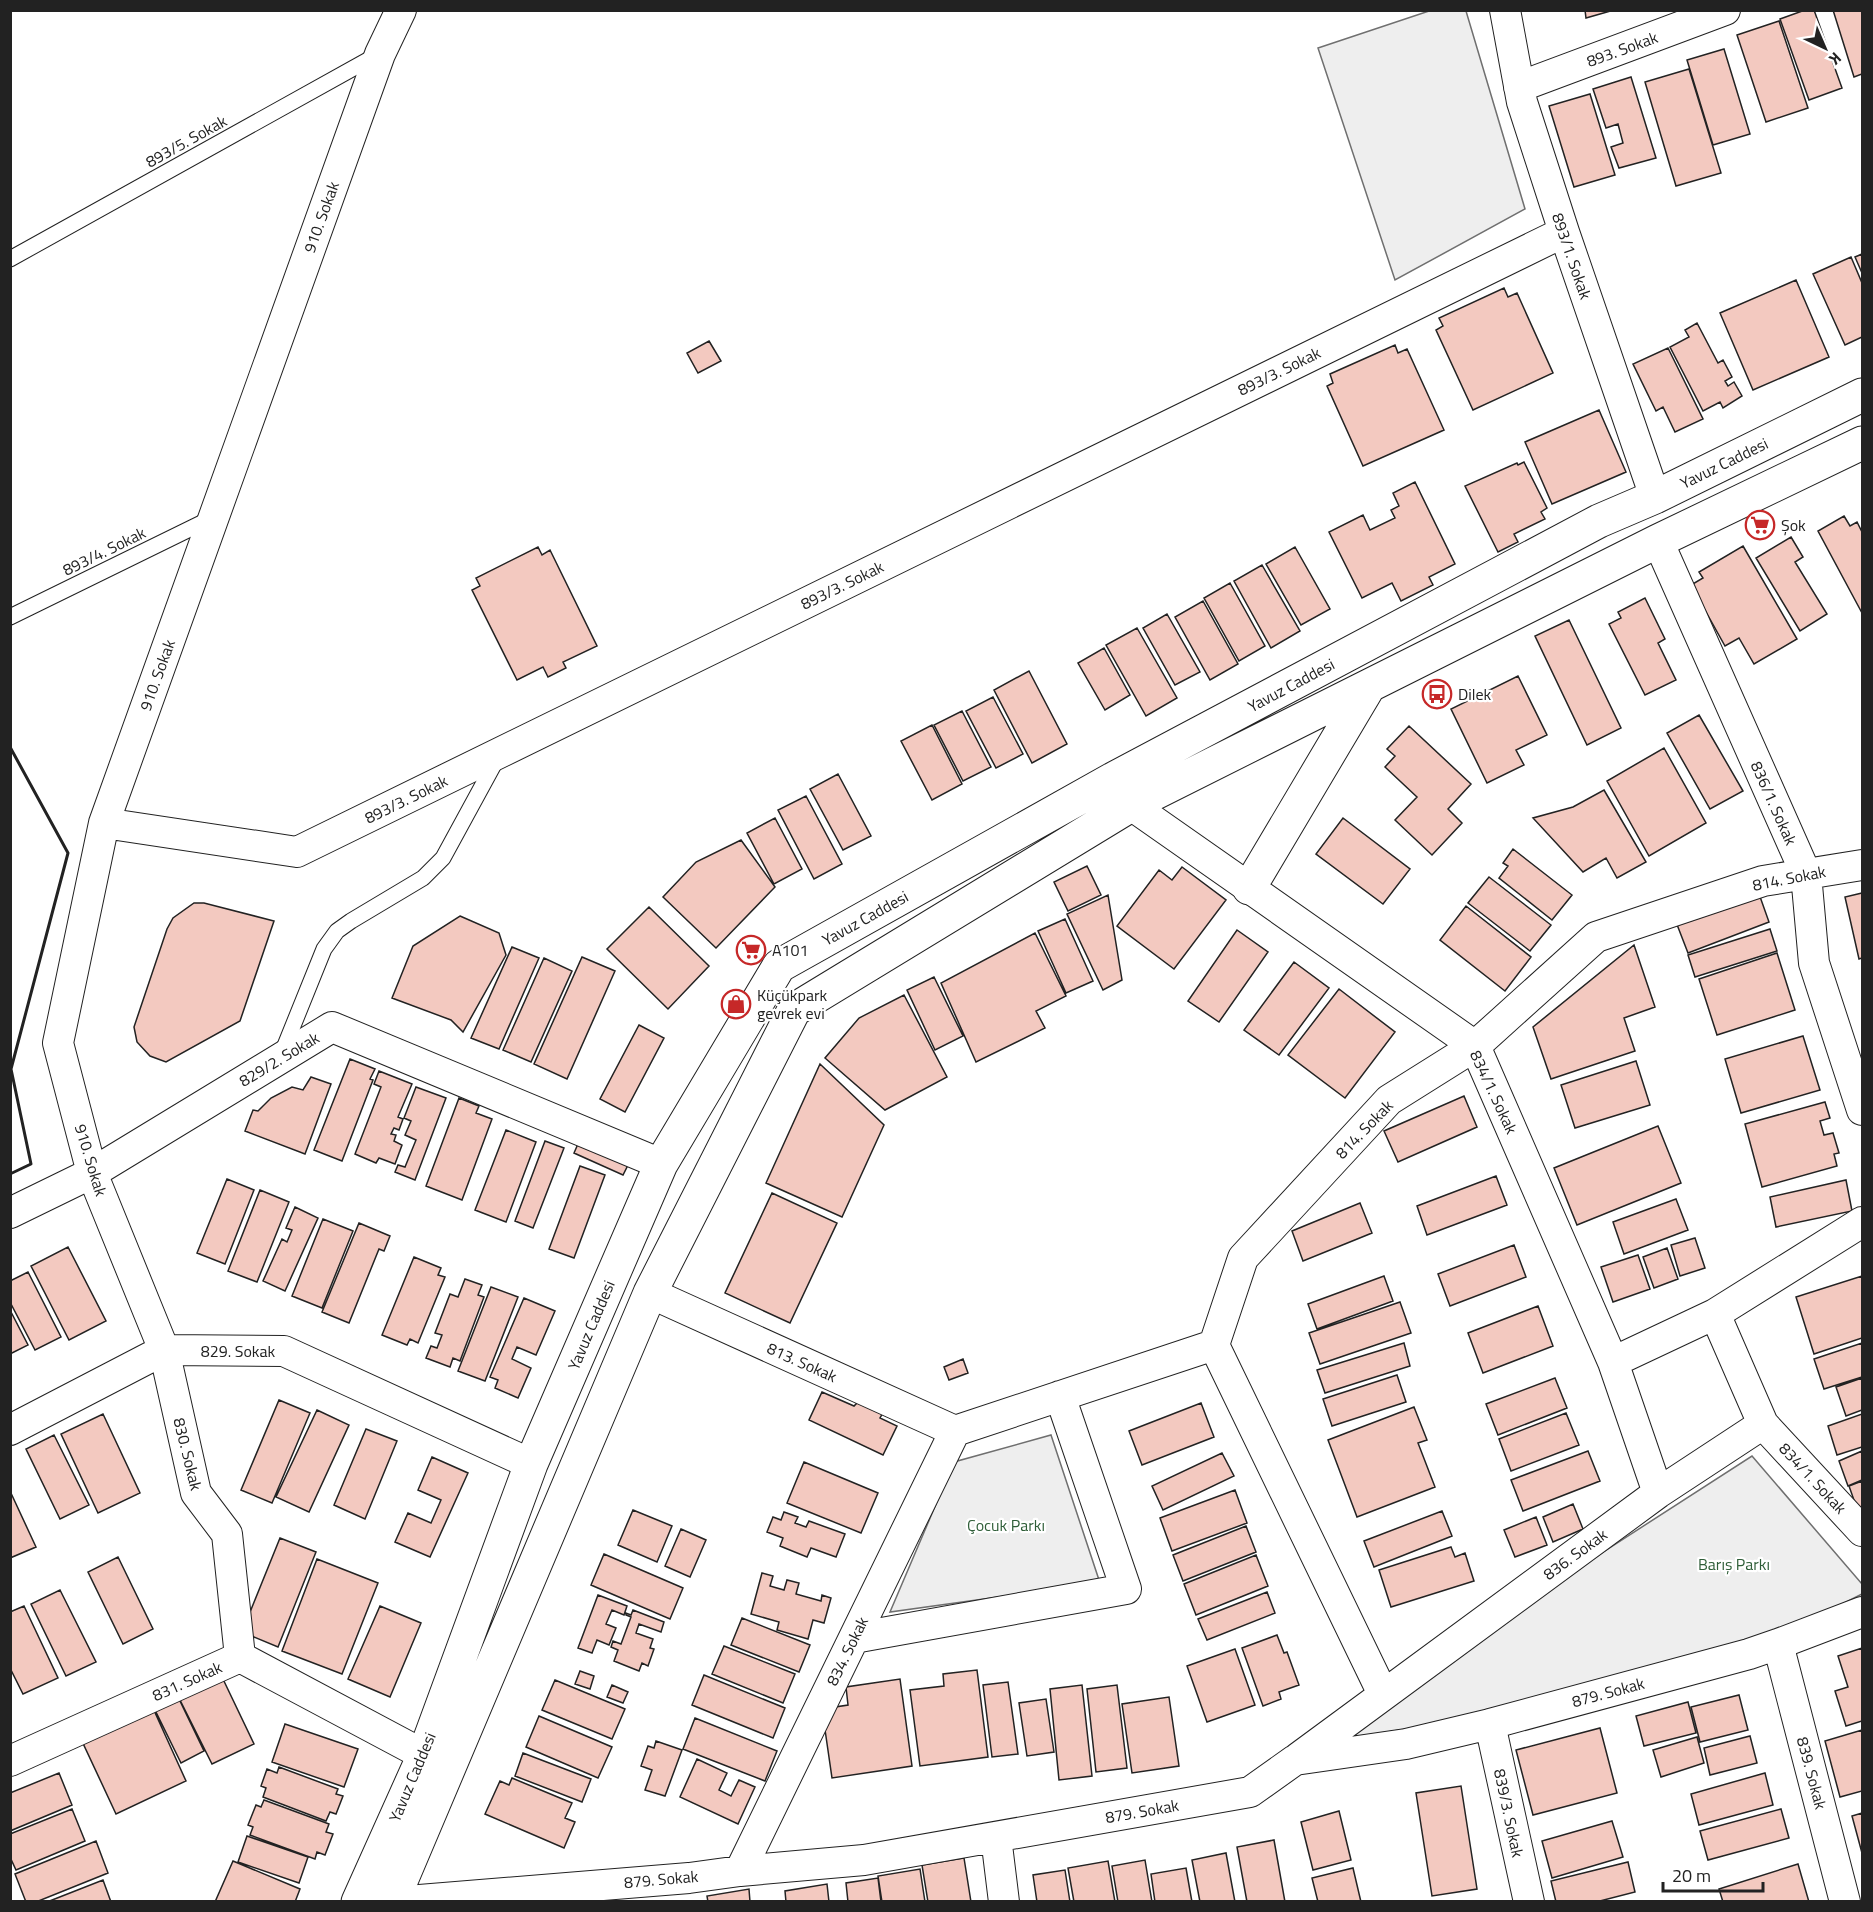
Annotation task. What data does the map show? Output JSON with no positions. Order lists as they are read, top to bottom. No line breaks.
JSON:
{"streets":{"main road":["Yavuz Caddesi"],"street":["893. Sokak","910. Sokak","893/1. Sokak","893/3. Sokak","836/1. Sokak","814. Sokak","829/2. Sokak","834/1. Sokak","829. Sokak","813. Sokak","830. Sokak","836. Sokak","834. Sokak","831. Sokak","879. Sokak","839. Sokak","839/3. Sokak"],"lane":["893/5. Sokak","893/4. Sokak"]},"crossings":[["893. Sokak","893/1. Sokak"],["893/5. Sokak","910. Sokak"],["910. Sokak","893/3. Sokak"],["910. Sokak","893/4. Sokak"],["910. Sokak","829/2. Sokak"],["910. Sokak","829. Sokak"],["910. Sokak","830. Sokak"],["893/1. Sokak","893/3. Sokak"],["893/1. Sokak","Yavuz Caddesi"],["Yavuz Caddesi","836/1. Sokak"],["Yavuz Caddesi","829/2. Sokak"],["Yavuz Caddesi","834/1. Sokak"],["Yavuz Caddesi","829. Sokak"],["Yavuz Caddesi","813. Sokak"],["Yavuz Caddesi","831. Sokak"],["Yavuz Caddesi","879. Sokak"],["836/1. Sokak","814. Sokak"],["814. Sokak","834/1. Sokak"],["834/1. Sokak","836. Sokak"],["829. Sokak","830. Sokak"],["813. Sokak","834. Sokak"],["830. Sokak","831. Sokak"],["836. Sokak","879. Sokak"],["834. Sokak","879. Sokak"],["879. Sokak","839. Sokak"],["879. Sokak","839/3. Sokak"]],"parks":["Çocuk Parkı","Barış Parkı"],"places":{"supermarket":["Şok","A101"],"bus stop":["Dilek"],"shop":["Küçükpark gevrek evi"]},"scale_bar":"20 m","north":"bottom right"}
